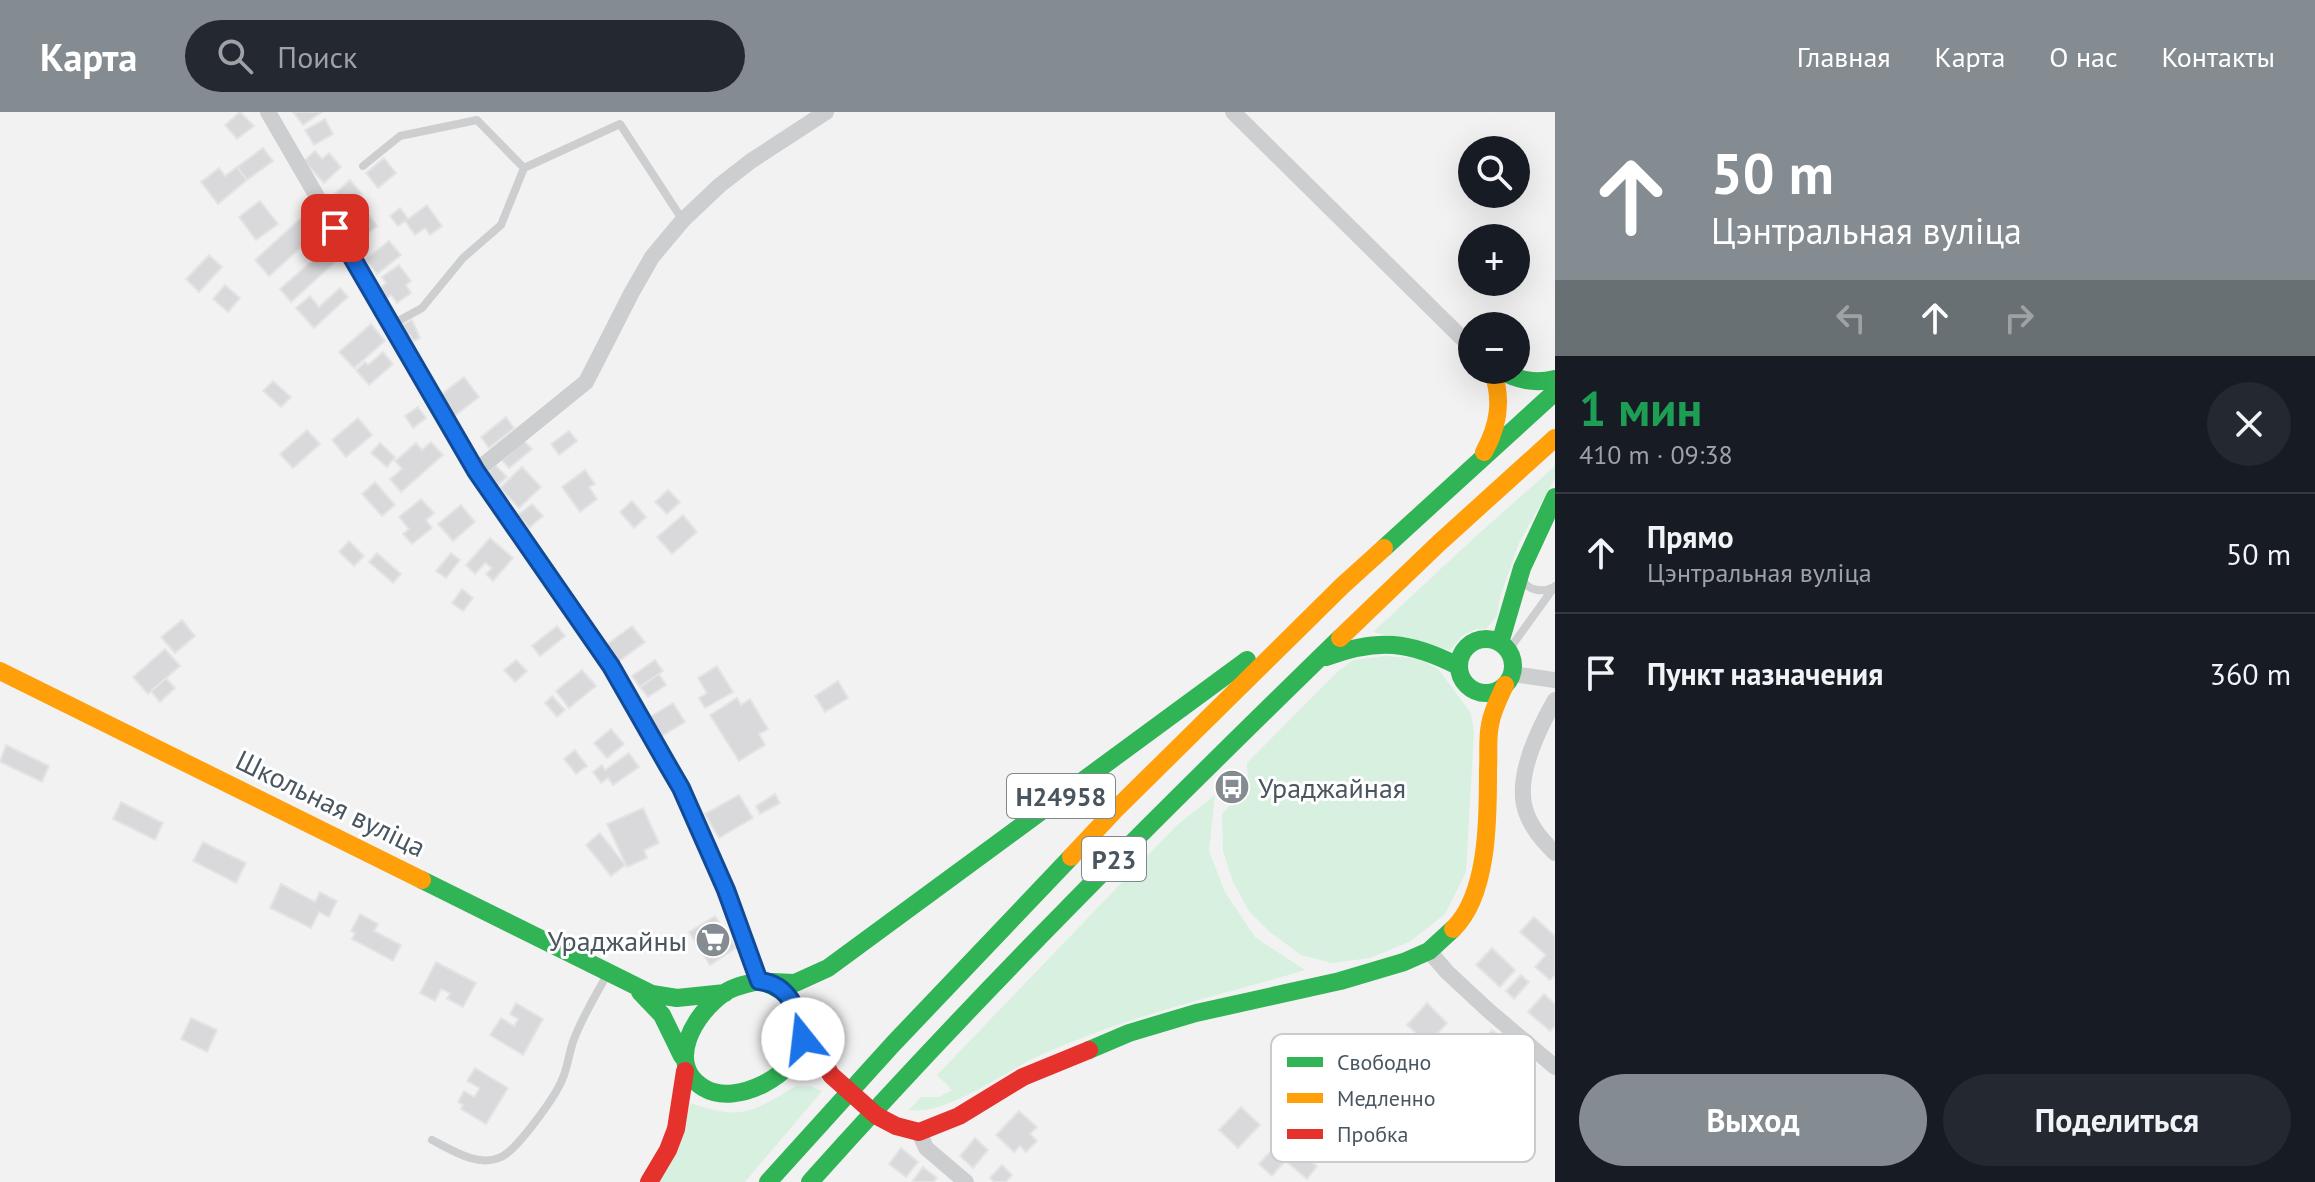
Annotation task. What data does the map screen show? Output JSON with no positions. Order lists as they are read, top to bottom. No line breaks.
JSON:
{"streets":{"main road":["Н24958","Школьная вуліца","Р23"]},"crossings":[["Н24958","Школьная вуліца"],["Н24958","Р23"]],"places":{"bus stop":["Ураджайная"],"supermarket":["Ураджайны"]},"legend":["Свободно","Медленно","Пробка"],"page":{"header":"Карта","search":"Поиск","nav":["Главная","Карта","О нас","Контакты"],"turn":["50 m","Цэнтральная вуліца"],"map_buttons":["+","−"],"heading":["1 мин","410 m · 09:38"],"list":[{"name":"Прямо","note":"Цэнтральная вуліца","value":"50 m"},{"name":"Пункт назначения","value":"360 m"}],"buttons":["Выход","Поделиться"]}}
